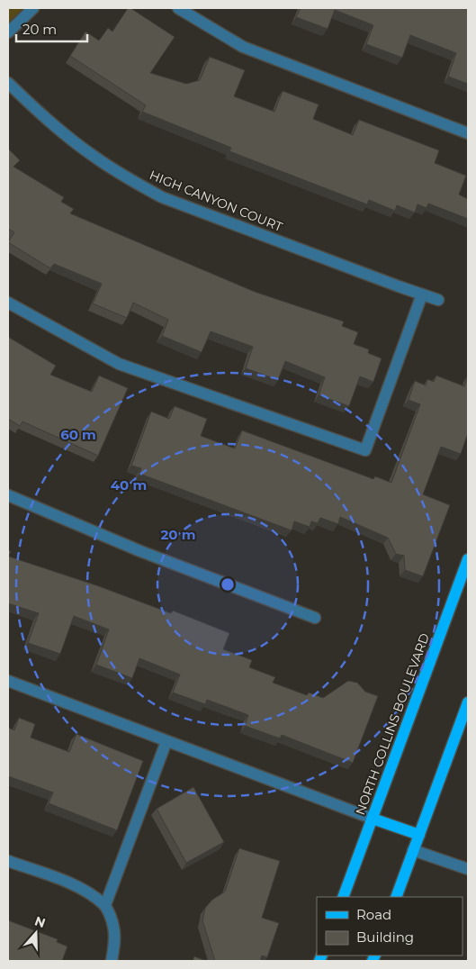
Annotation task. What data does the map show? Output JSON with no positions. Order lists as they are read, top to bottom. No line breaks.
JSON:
{"streets":{"main road":["NORTH COLLINS BOULEVARD"],"street":["HIGH CANYON COURT"]},"legend":["Road","Building"],"scale_bar":"20 m","north":"top","rings":["60 m","40 m","20 m"]}
